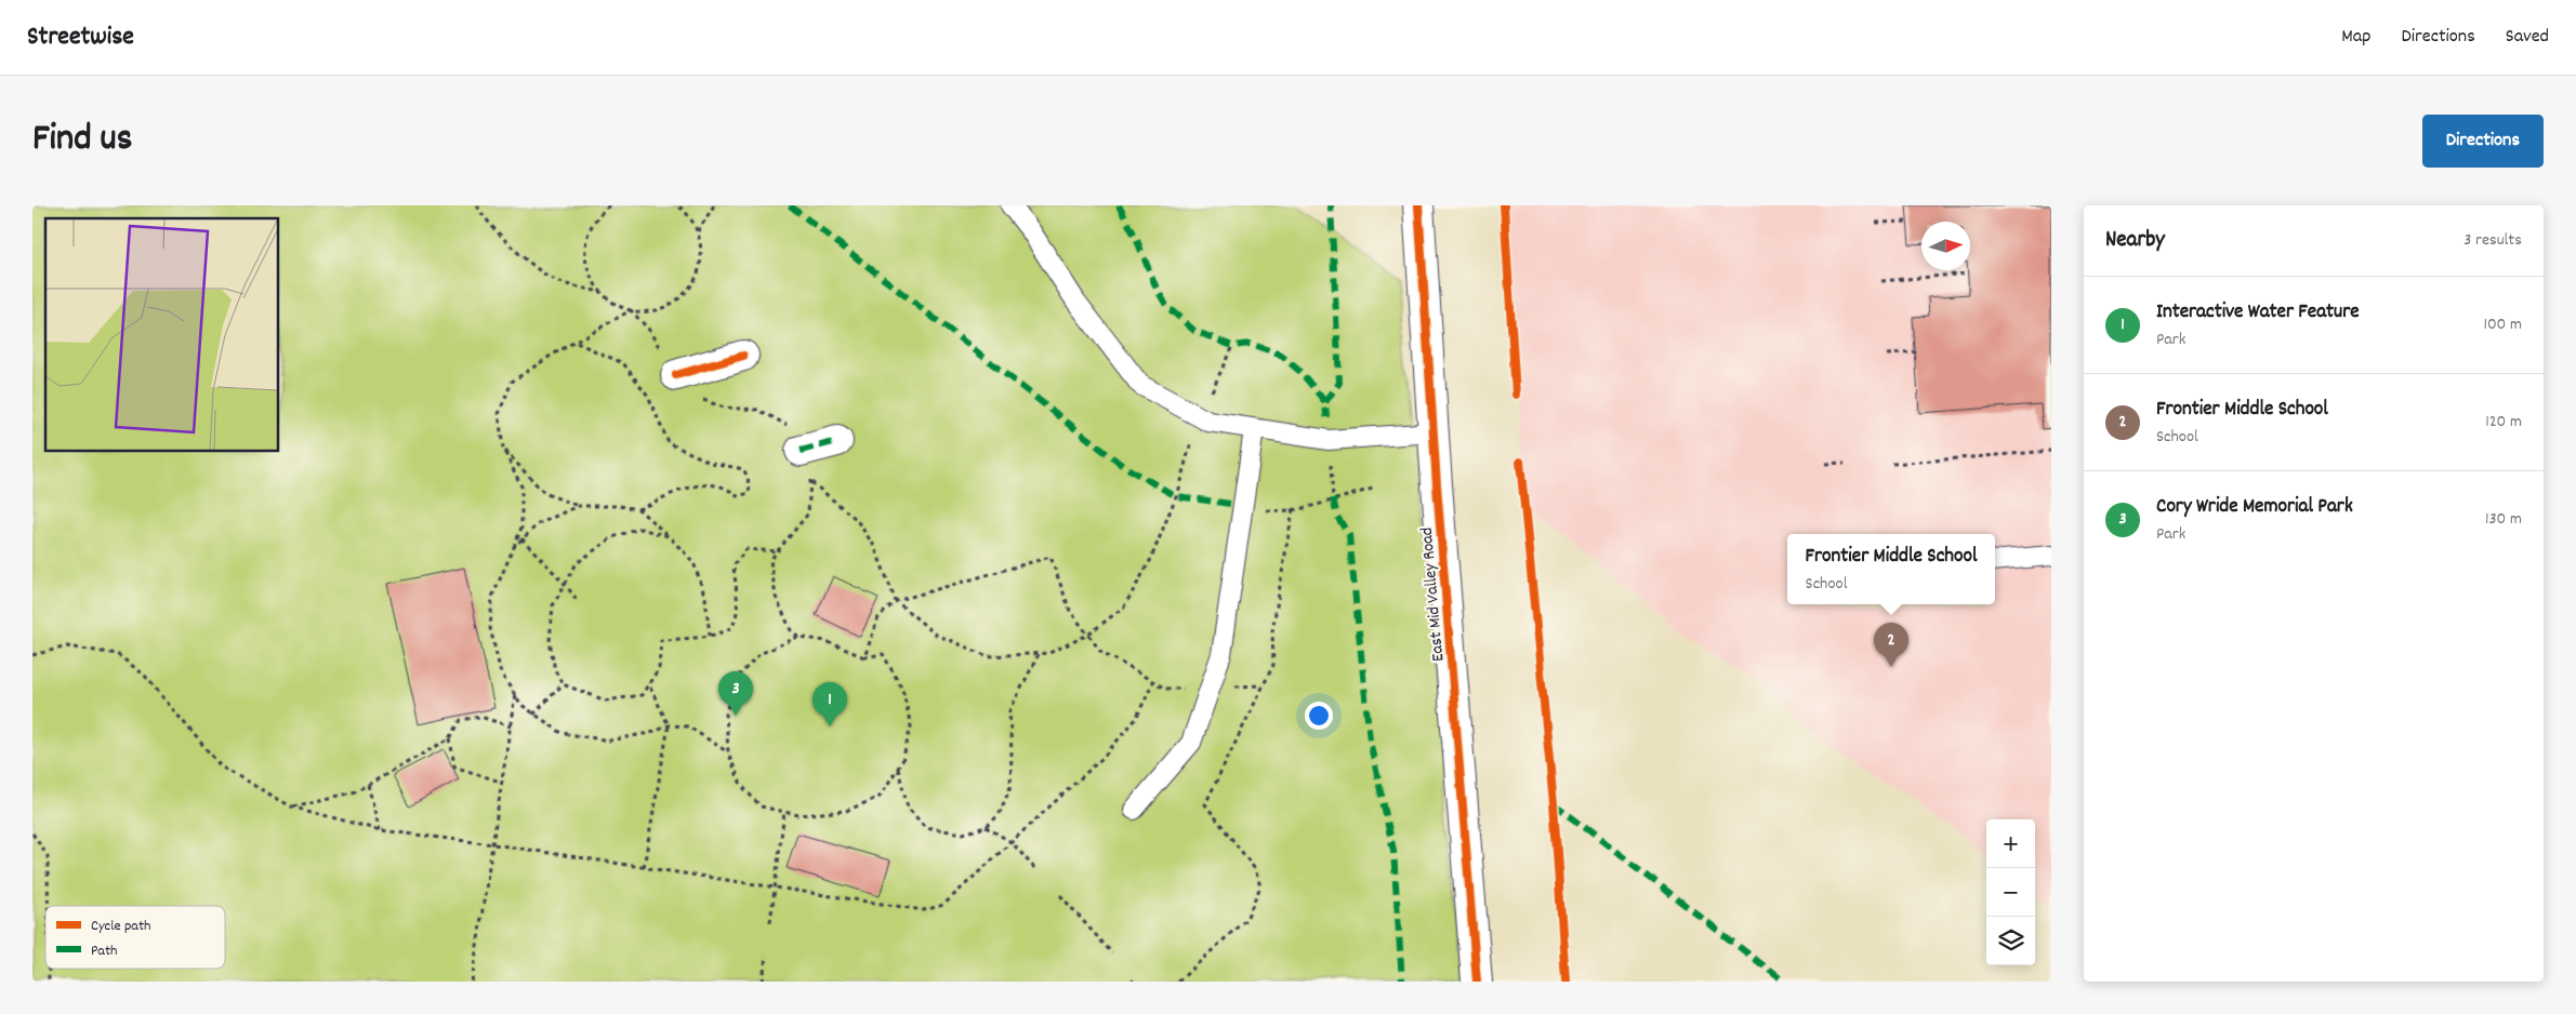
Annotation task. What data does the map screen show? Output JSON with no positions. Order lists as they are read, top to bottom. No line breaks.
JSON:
{"streets":{"street":["East Mid Valley Road"]},"legend":["Cycle path","Path"],"north":"right","page":{"header":"Streetwise","nav":["Map","Directions","Saved"],"title":"Find us","buttons":"Directions","heading":["Nearby","3 results"],"list":[{"mark":"1","name":"Interactive Water Feature","note":"Park","value":"100 m"},{"mark":"2","name":"Frontier Middle School","note":"School","value":"120 m"},{"mark":"3","name":"Cory Wride Memorial Park","note":"Park","value":"130 m"}],"popup":["Frontier Middle School","School"],"pins":["2","3","1"],"map_buttons":["+","−"]}}
